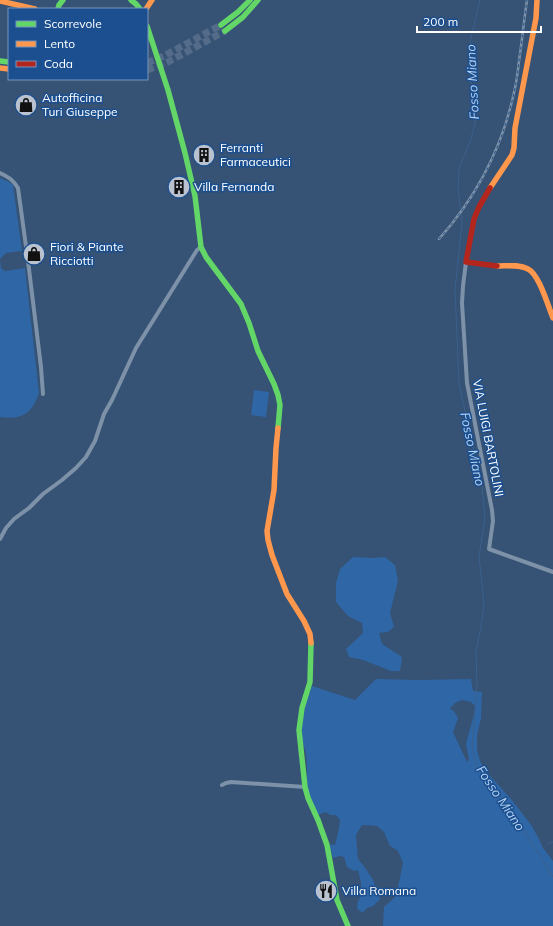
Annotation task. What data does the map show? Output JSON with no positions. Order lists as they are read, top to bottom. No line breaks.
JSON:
{"streets":{"street":["VIA LUIGI BARTOLINI"]},"water":["Fosso Miano"],"places":{"shop":["Autofficina Turi Giuseppe","Fiori & Piante Ricciotti"],"building":["Ferranti Farmaceutici","Villa Fernanda"],"restaurant":["Villa Romana"]},"legend":["Scorrevole","Lento","Coda"],"scale_bar":"200 m"}
